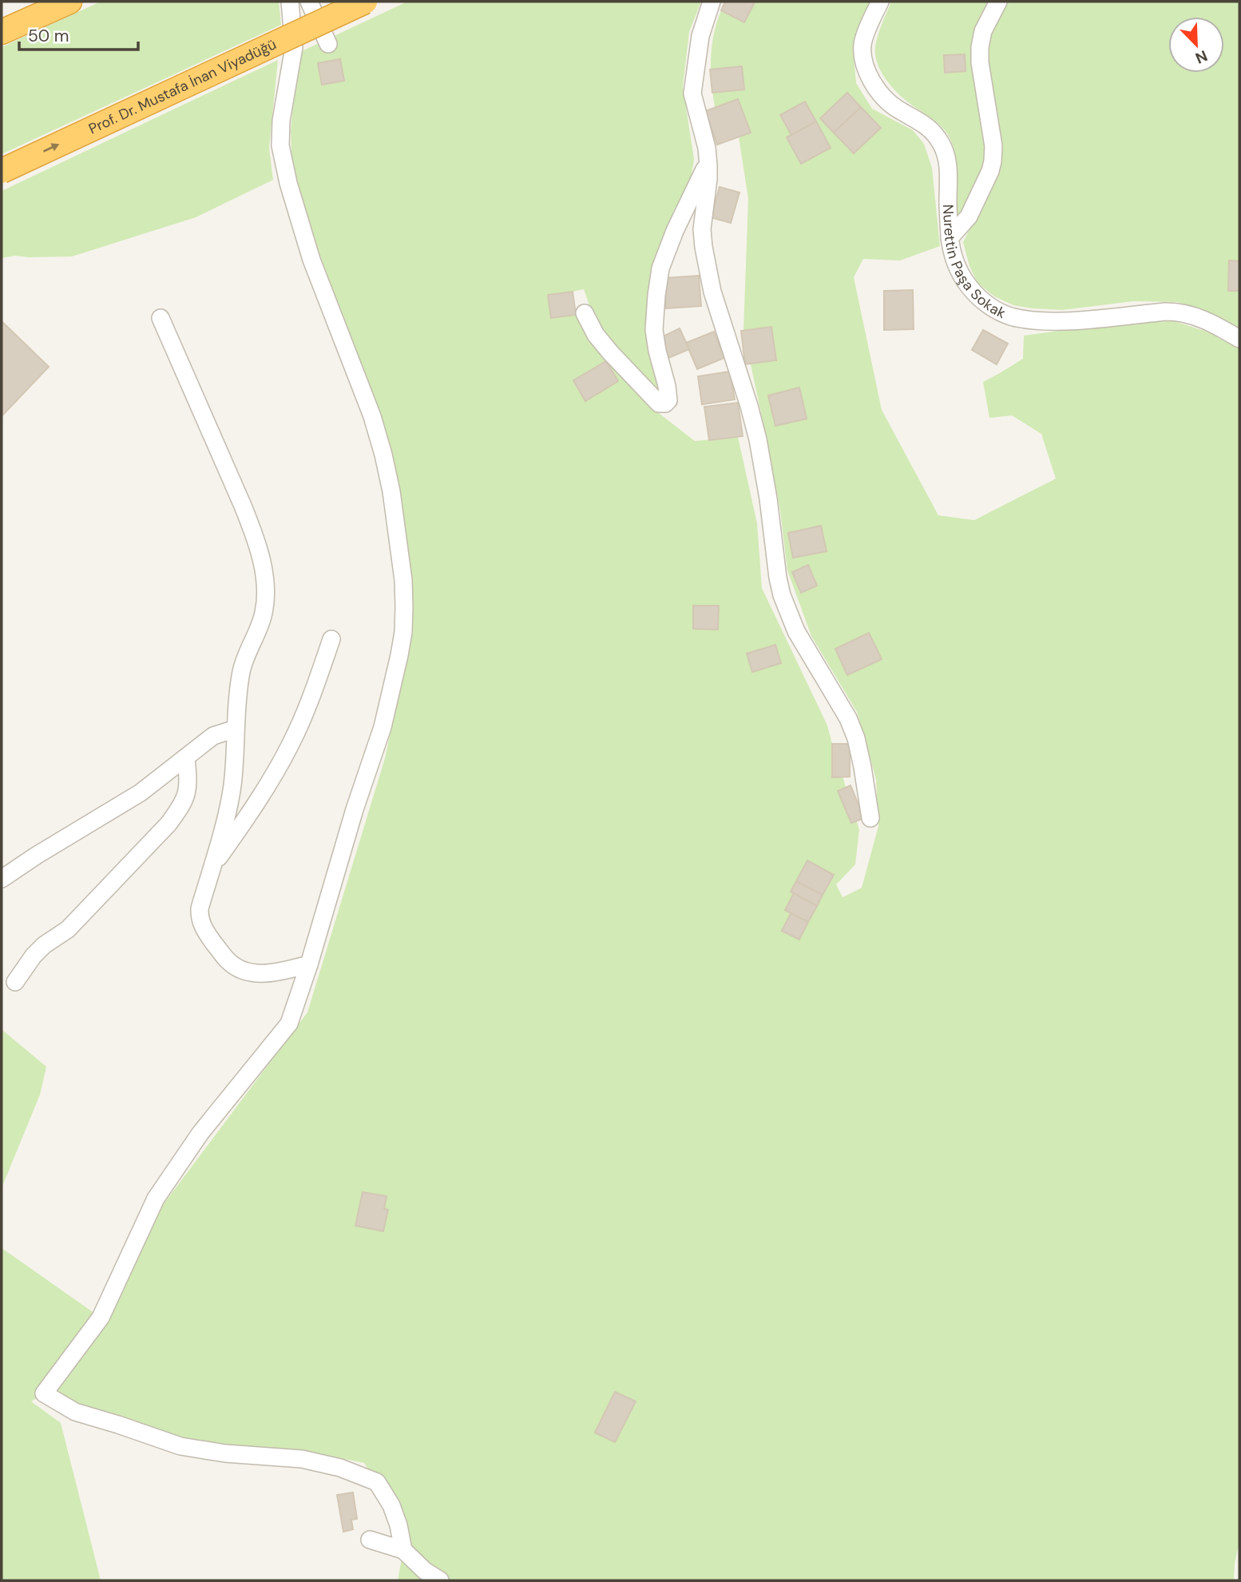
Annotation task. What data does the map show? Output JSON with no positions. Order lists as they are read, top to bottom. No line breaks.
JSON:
{"streets":{"highway":["Prof. Dr. Mustafa İnan Viyadüğü"],"street":["Nurettin Paşa Sokak"]},"one_way":["Prof. Dr. Mustafa İnan Viyadüğü"],"scale_bar":"50 m","north":"bottom right"}
